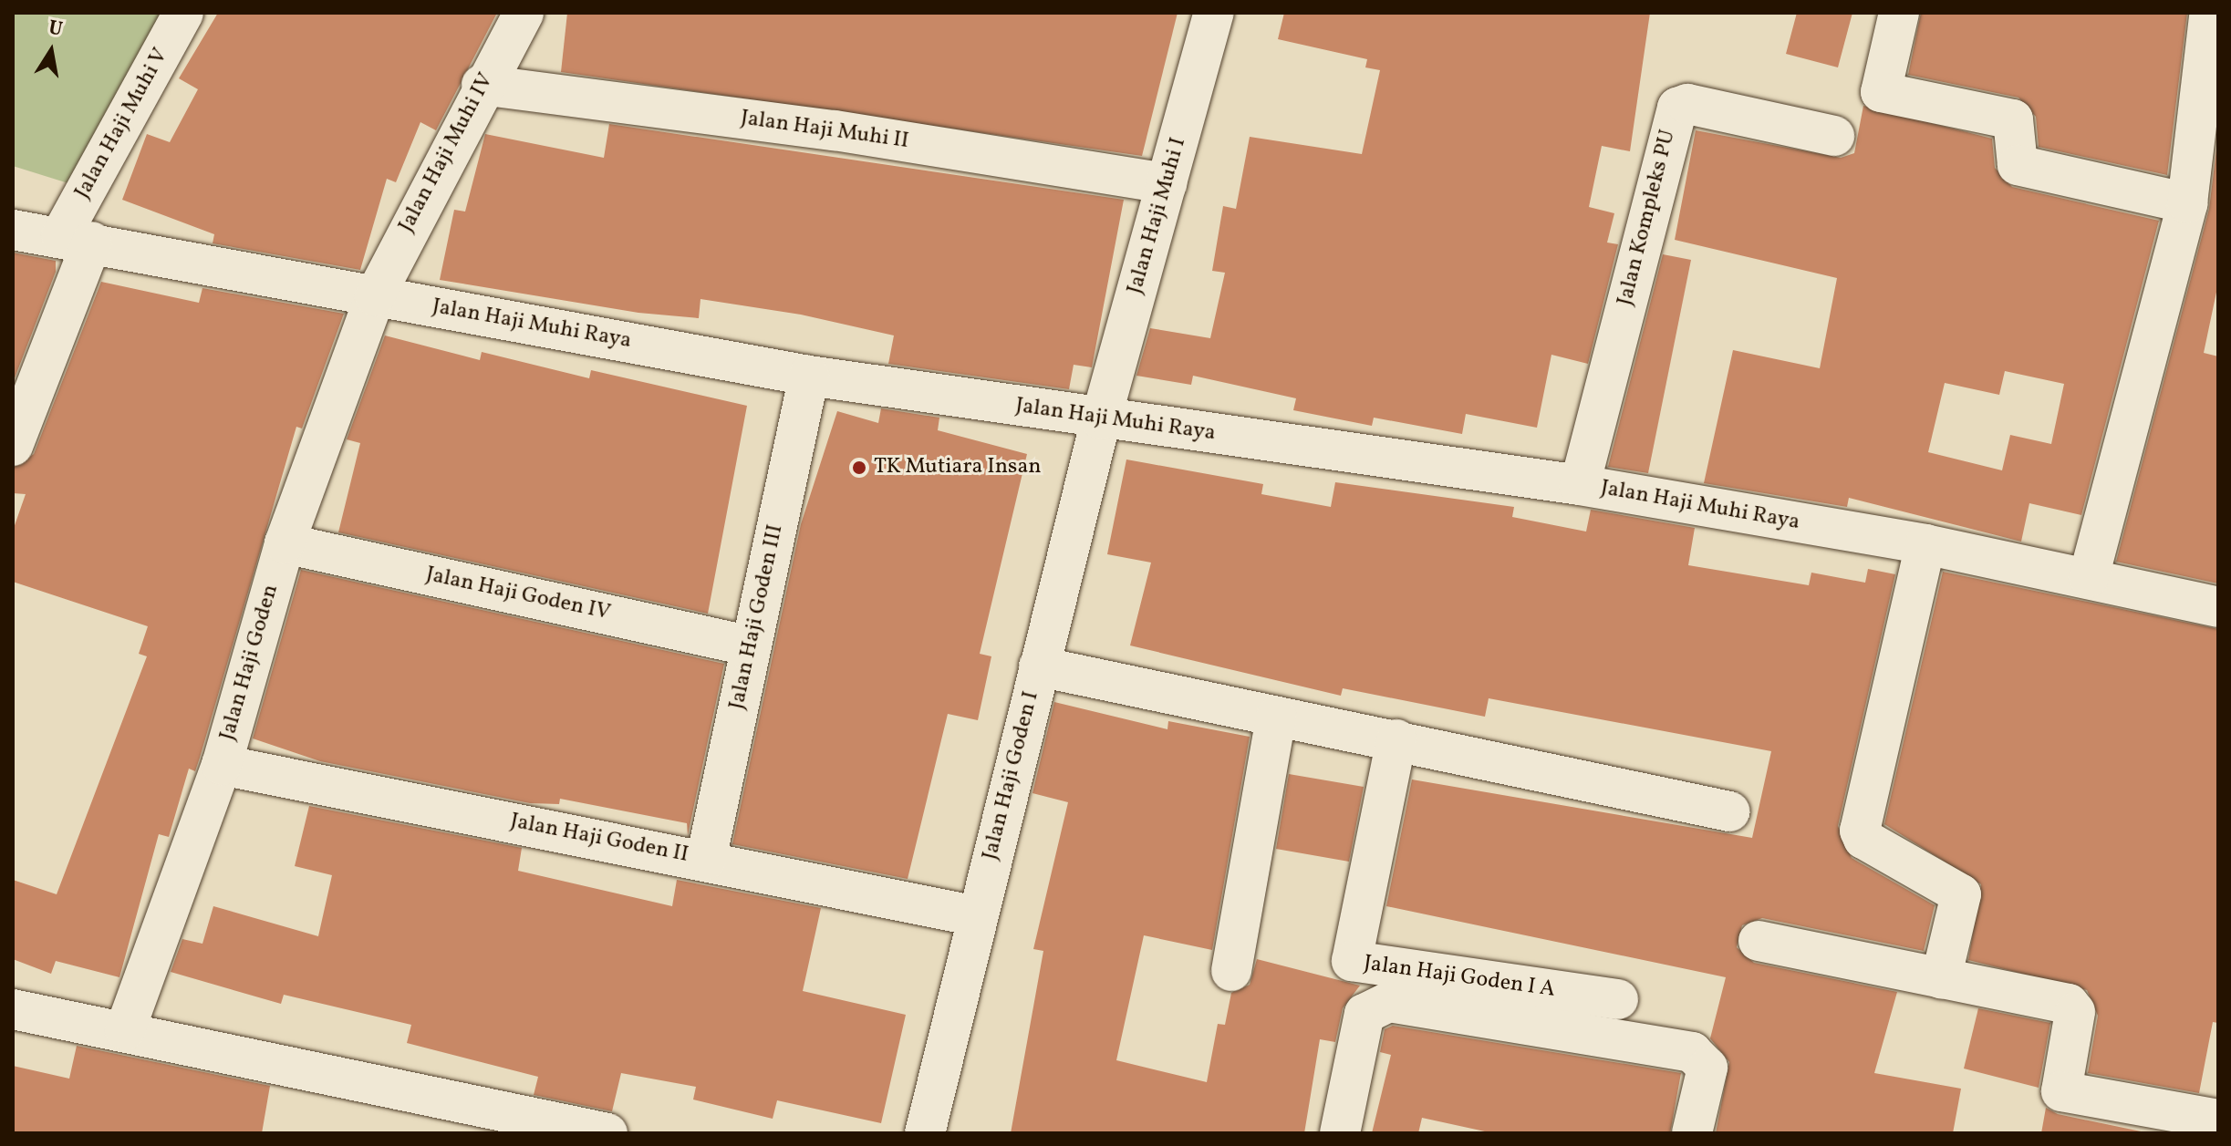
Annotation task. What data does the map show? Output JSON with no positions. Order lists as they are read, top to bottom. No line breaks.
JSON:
{"streets":{"street":["Jalan Haji Muhi V","Jalan Haji Muhi II","Jalan Haji Muhi IV","Jalan Haji Muhi I","Jalan Kompleks PU","Jalan Haji Muhi Raya","Jalan Haji Goden IV","Jalan Haji Goden III","Jalan Haji Goden","Jalan Haji Goden I","Jalan Haji Goden II","Jalan Haji Goden I A"]},"crossings":[["Jalan Haji Muhi V","Jalan Haji Muhi Raya"],["Jalan Haji Muhi II","Jalan Haji Muhi IV"],["Jalan Haji Muhi II","Jalan Haji Muhi I"],["Jalan Haji Muhi IV","Jalan Haji Muhi Raya"],["Jalan Haji Muhi IV","Jalan Haji Goden"],["Jalan Haji Muhi I","Jalan Haji Muhi Raya"],["Jalan Haji Muhi I","Jalan Haji Goden I"],["Jalan Kompleks PU","Jalan Haji Muhi Raya"],["Jalan Haji Muhi Raya","Jalan Haji Goden III"],["Jalan Haji Muhi Raya","Jalan Haji Goden"],["Jalan Haji Muhi Raya","Jalan Haji Goden I"],["Jalan Haji Goden IV","Jalan Haji Goden III"],["Jalan Haji Goden IV","Jalan Haji Goden"],["Jalan Haji Goden III","Jalan Haji Goden II"],["Jalan Haji Goden","Jalan Haji Goden II"],["Jalan Haji Goden I","Jalan Haji Goden II"]],"places":["TK Mutiara Insan"],"north":"top"}
